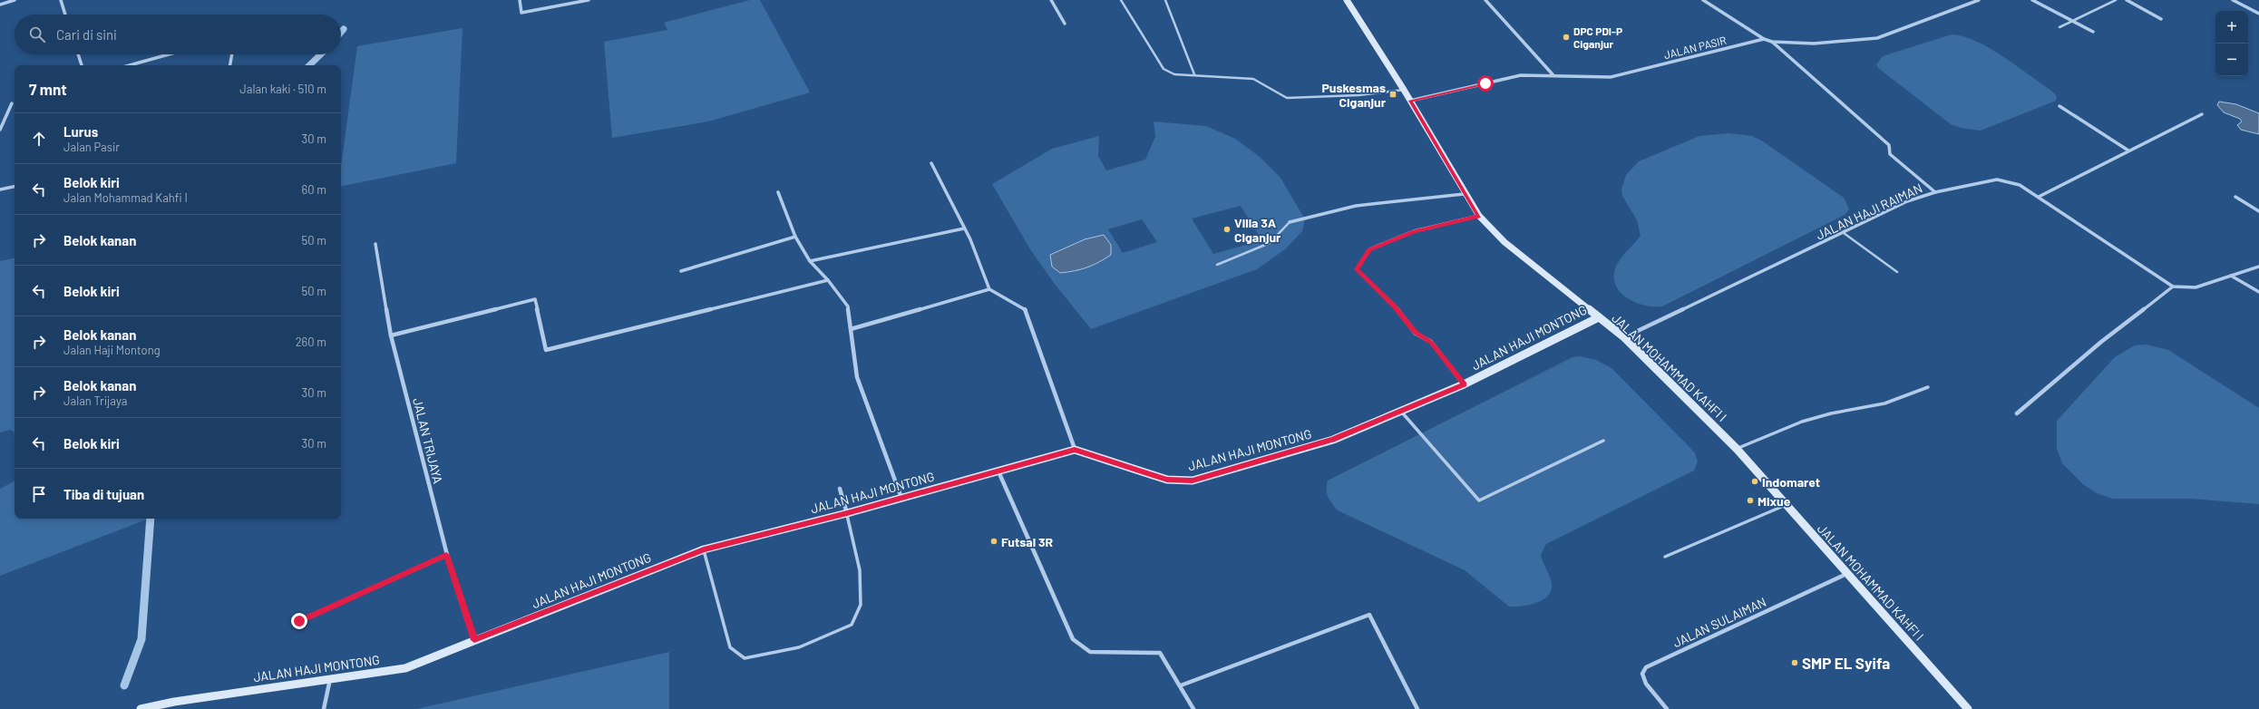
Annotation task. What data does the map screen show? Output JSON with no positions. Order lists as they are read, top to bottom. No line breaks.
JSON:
{"streets":{"street":["JALAN PASIR","JALAN HAJI RAIMAN","JALAN HAJI MONTONG","JALAN MOHAMMAD KAHFI I","JALAN TRIJAYA","JALAN SULAIMAN"]},"crossings":[["JALAN PASIR","JALAN MOHAMMAD KAHFI I"],["JALAN HAJI RAIMAN","JALAN MOHAMMAD KAHFI I"],["JALAN HAJI MONTONG","JALAN MOHAMMAD KAHFI I"],["JALAN HAJI MONTONG","JALAN TRIJAYA"],["JALAN MOHAMMAD KAHFI I","JALAN SULAIMAN"]],"places":{"other":["DPC PDI-P Ciganjur","Villa 3A Ciganjur","Indomaret","Mixue","Futsal 3R","SMP EL Syifa"],"transit":["Puskesmas Ciganjur"]},"page":{"map_buttons":["+","−"],"search":"Cari di sini","heading":["7 mnt","Jalan kaki · 510 m"],"list":[["Lurus","Jalan Pasir","30 m"],["Belok kiri","Jalan Mohammad Kahfi I","60 m"],["Belok kanan","50 m"],["Belok kiri","50 m"],["Belok kanan","Jalan Haji Montong","260 m"],["Belok kanan","Jalan Trijaya","30 m"],["Belok kiri","30 m"],"Tiba di tujuan"]}}
